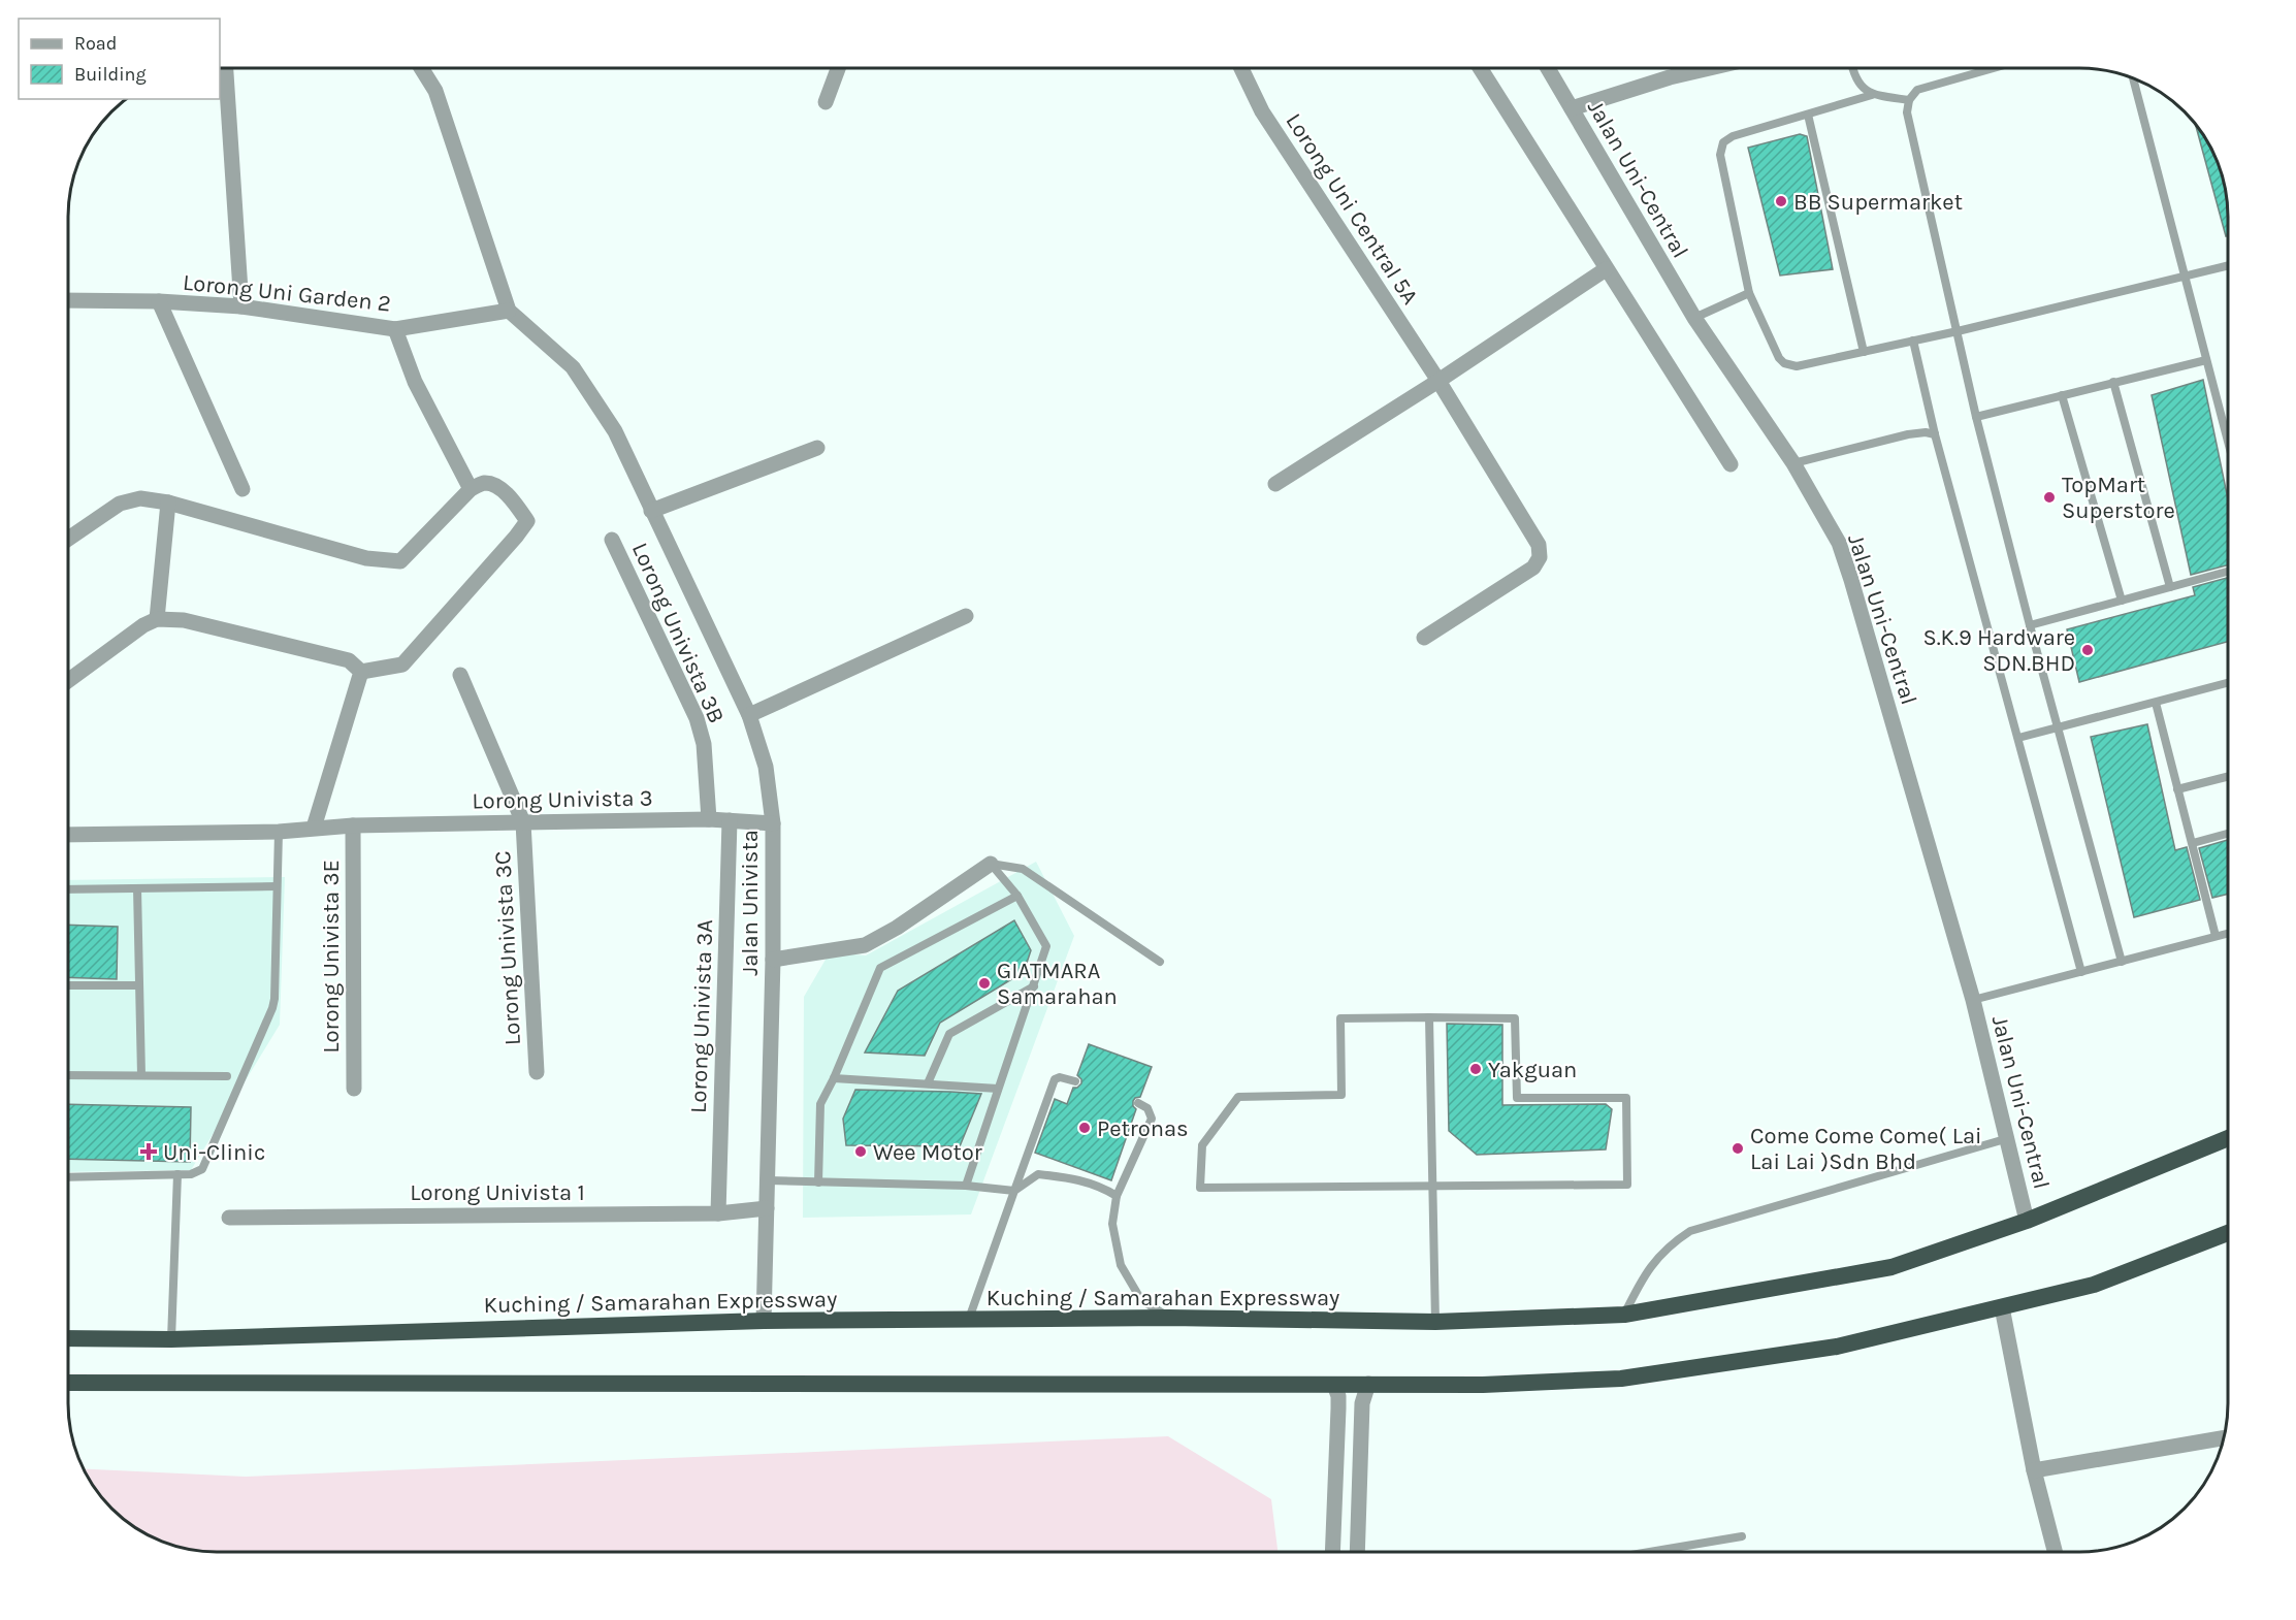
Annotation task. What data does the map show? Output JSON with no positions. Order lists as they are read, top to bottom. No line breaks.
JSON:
{"streets":{"highway":["Kuching / Samarahan Expressway"],"street":["Jalan Uni-Central","Lorong Uni Central 5A","Lorong Uni Garden 2","Lorong Univista 3B","Lorong Univista 3","Jalan Univista","Lorong Univista 3C","Lorong Univista 3E","Lorong Univista 3A","Lorong Univista 1"]},"crossings":[["Jalan Uni-Central","Kuching / Samarahan Expressway"],["Lorong Uni Garden 2","Jalan Univista"],["Lorong Univista 3B","Lorong Univista 3"],["Lorong Univista 3","Jalan Univista"],["Lorong Univista 3","Lorong Univista 3C"],["Lorong Univista 3","Lorong Univista 3E"],["Lorong Univista 3","Lorong Univista 3A"],["Jalan Univista","Lorong Univista 1"],["Jalan Univista","Kuching / Samarahan Expressway"],["Lorong Univista 3A","Lorong Univista 1"]],"places":{"other":["BB Supermarket","TopMart Superstore","S.K.9 Hardware SDN.BHD","GIATMARA Samarahan","Yakguan","Petronas","Come Come Come( Lai Lai Lai )Sdn Bhd","Wee Motor"],"health":["Uni-Clinic"]},"legend":["Road","Building"]}
